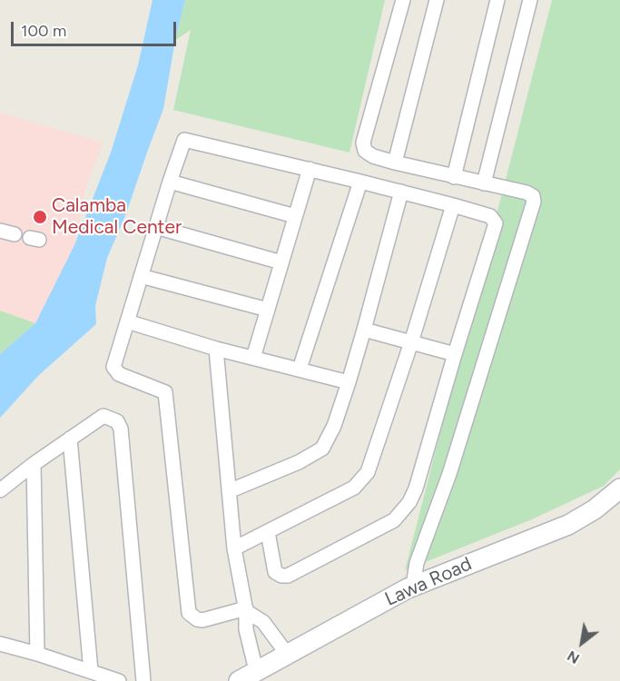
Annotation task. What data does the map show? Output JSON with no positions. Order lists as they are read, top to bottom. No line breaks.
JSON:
{"streets":{"main road":["Lawa Road"]},"places":["Calamba Medical Center"],"scale_bar":"100 m","north":"bottom left"}
